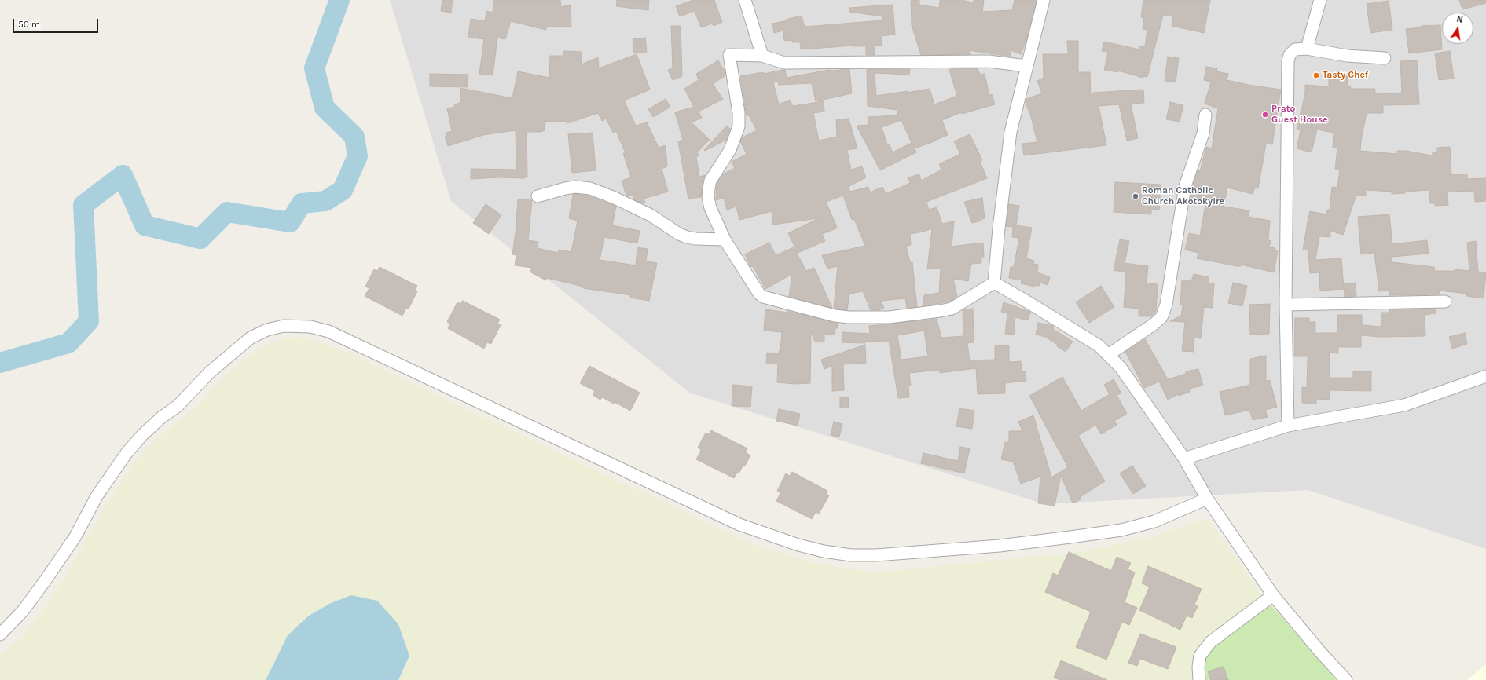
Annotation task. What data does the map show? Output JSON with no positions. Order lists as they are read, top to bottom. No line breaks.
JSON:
{"places":["Tasty Chef","Prato Guest House","Roman Catholic Church Akotokyire"],"scale_bar":"50 m","north":"top"}
